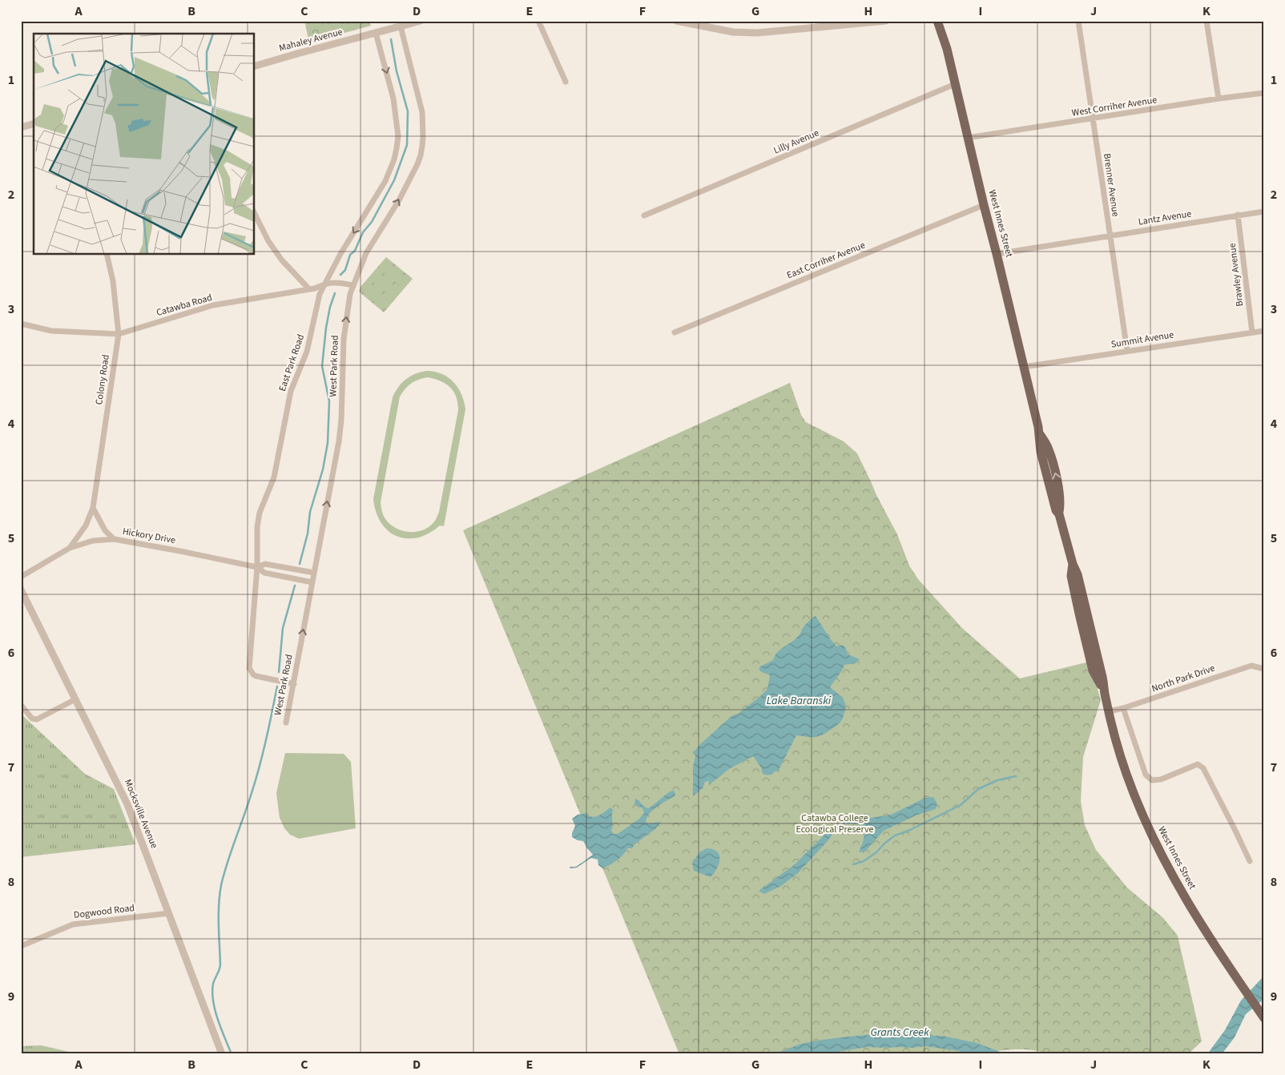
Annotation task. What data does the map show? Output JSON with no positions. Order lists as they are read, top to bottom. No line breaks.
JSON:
{"streets":{"main road":["West Innes Street"],"street":["Mahaley Avenue","West Corriher Avenue","Lilly Avenue","Brenner Avenue","Lantz Avenue","East Corriher Avenue","Brawley Avenue","Catawba Road","Summit Avenue","East Park Road","West Park Road","Colony Road","Hickory Drive","North Park Drive","Mocksville Avenue","Dogwood Road"]},"crossings":[["Mahaley Avenue","East Park Road"],["Mahaley Avenue","West Park Road"],["West Corriher Avenue","Brenner Avenue"],["West Corriher Avenue","West Innes Street"],["Lilly Avenue","West Innes Street"],["Brenner Avenue","Lantz Avenue"],["Brenner Avenue","Summit Avenue"],["Lantz Avenue","West Innes Street"],["Lantz Avenue","Brawley Avenue"],["West Innes Street","East Corriher Avenue"],["West Innes Street","Summit Avenue"],["West Innes Street","North Park Drive"],["Brawley Avenue","Summit Avenue"],["Catawba Road","East Park Road"],["Catawba Road","West Park Road"],["Catawba Road","Colony Road"],["East Park Road","West Park Road"],["East Park Road","Hickory Drive"],["West Park Road","Hickory Drive"],["Colony Road","Hickory Drive"],["Mocksville Avenue","Dogwood Road"]],"one_way":["East Park Road","West Park Road"],"water":["Lake Baranski","Grants Creek"],"parks":["Catawba College Ecological Preserve"],"grid":{"columns":["A","B","C","D","E","F","G","H","I","J","K"],"rows":["1","2","3","4","5","6","7","8","9"]}}
